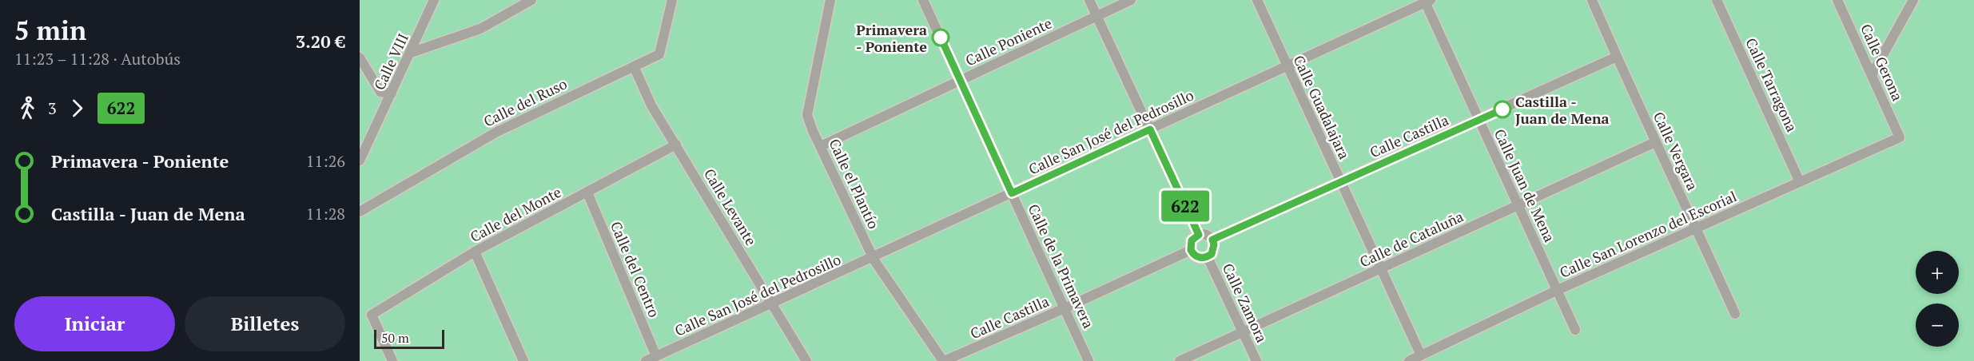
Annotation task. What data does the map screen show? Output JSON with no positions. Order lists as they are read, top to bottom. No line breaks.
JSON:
{"streets":{"street":["Calle Poniente","Calle VIII","Calle Gerona","Calle Tarragona","Calle del Ruso","Calle Guadalajara","Calle San José del Pedrosillo","Calle Castilla","Calle Vergara","Calle el Plantío","Calle Juan de Mena","Calle Levante","Calle del Monte","Calle San Lorenzo del Escorial","Calle de Cataluña","Calle de la Primavera","Calle del Centro","Calle Zamora"]},"crossings":[["Calle Poniente","Calle el Plantío"],["Calle Poniente","Calle de la Primavera"],["Calle Gerona","Calle San Lorenzo del Escorial"],["Calle Tarragona","Calle San Lorenzo del Escorial"],["Calle del Ruso","Calle Levante"],["Calle Guadalajara","Calle San José del Pedrosillo"],["Calle Guadalajara","Calle Castilla"],["Calle Guadalajara","Calle San Lorenzo del Escorial"],["Calle Guadalajara","Calle de Cataluña"],["Calle San José del Pedrosillo","Calle el Plantío"],["Calle San José del Pedrosillo","Calle Juan de Mena"],["Calle San José del Pedrosillo","Calle Levante"],["Calle San José del Pedrosillo","Calle de la Primavera"],["Calle San José del Pedrosillo","Calle del Centro"],["Calle Castilla","Calle Vergara"],["Calle Castilla","Calle el Plantío"],["Calle Castilla","Calle Juan de Mena"],["Calle Castilla","Calle de la Primavera"],["Calle Castilla","Calle Zamora"],["Calle Vergara","Calle San Lorenzo del Escorial"],["Calle Vergara","Calle de Cataluña"],["Calle Juan de Mena","Calle San Lorenzo del Escorial"],["Calle Juan de Mena","Calle de Cataluña"],["Calle Levante","Calle del Monte"],["Calle del Monte","Calle del Centro"],["Calle de Cataluña","Calle Zamora"]],"places":["Primavera - Poniente","Castilla - Juan de Mena"],"lines":["bus line 622"],"scale_bar":"50 m","page":{"heading":["5 min","11:23 – 11:28 · Autobús","3.20 €"],"on_map":"622","legs":["3","622"],"list":[{"name":"Primavera - Poniente","value":"11:26"},{"name":"Castilla - Juan de Mena","value":"11:28"}],"map_buttons":["+","−"],"buttons":["Iniciar","Billetes"],"scale":"50 m"}}
